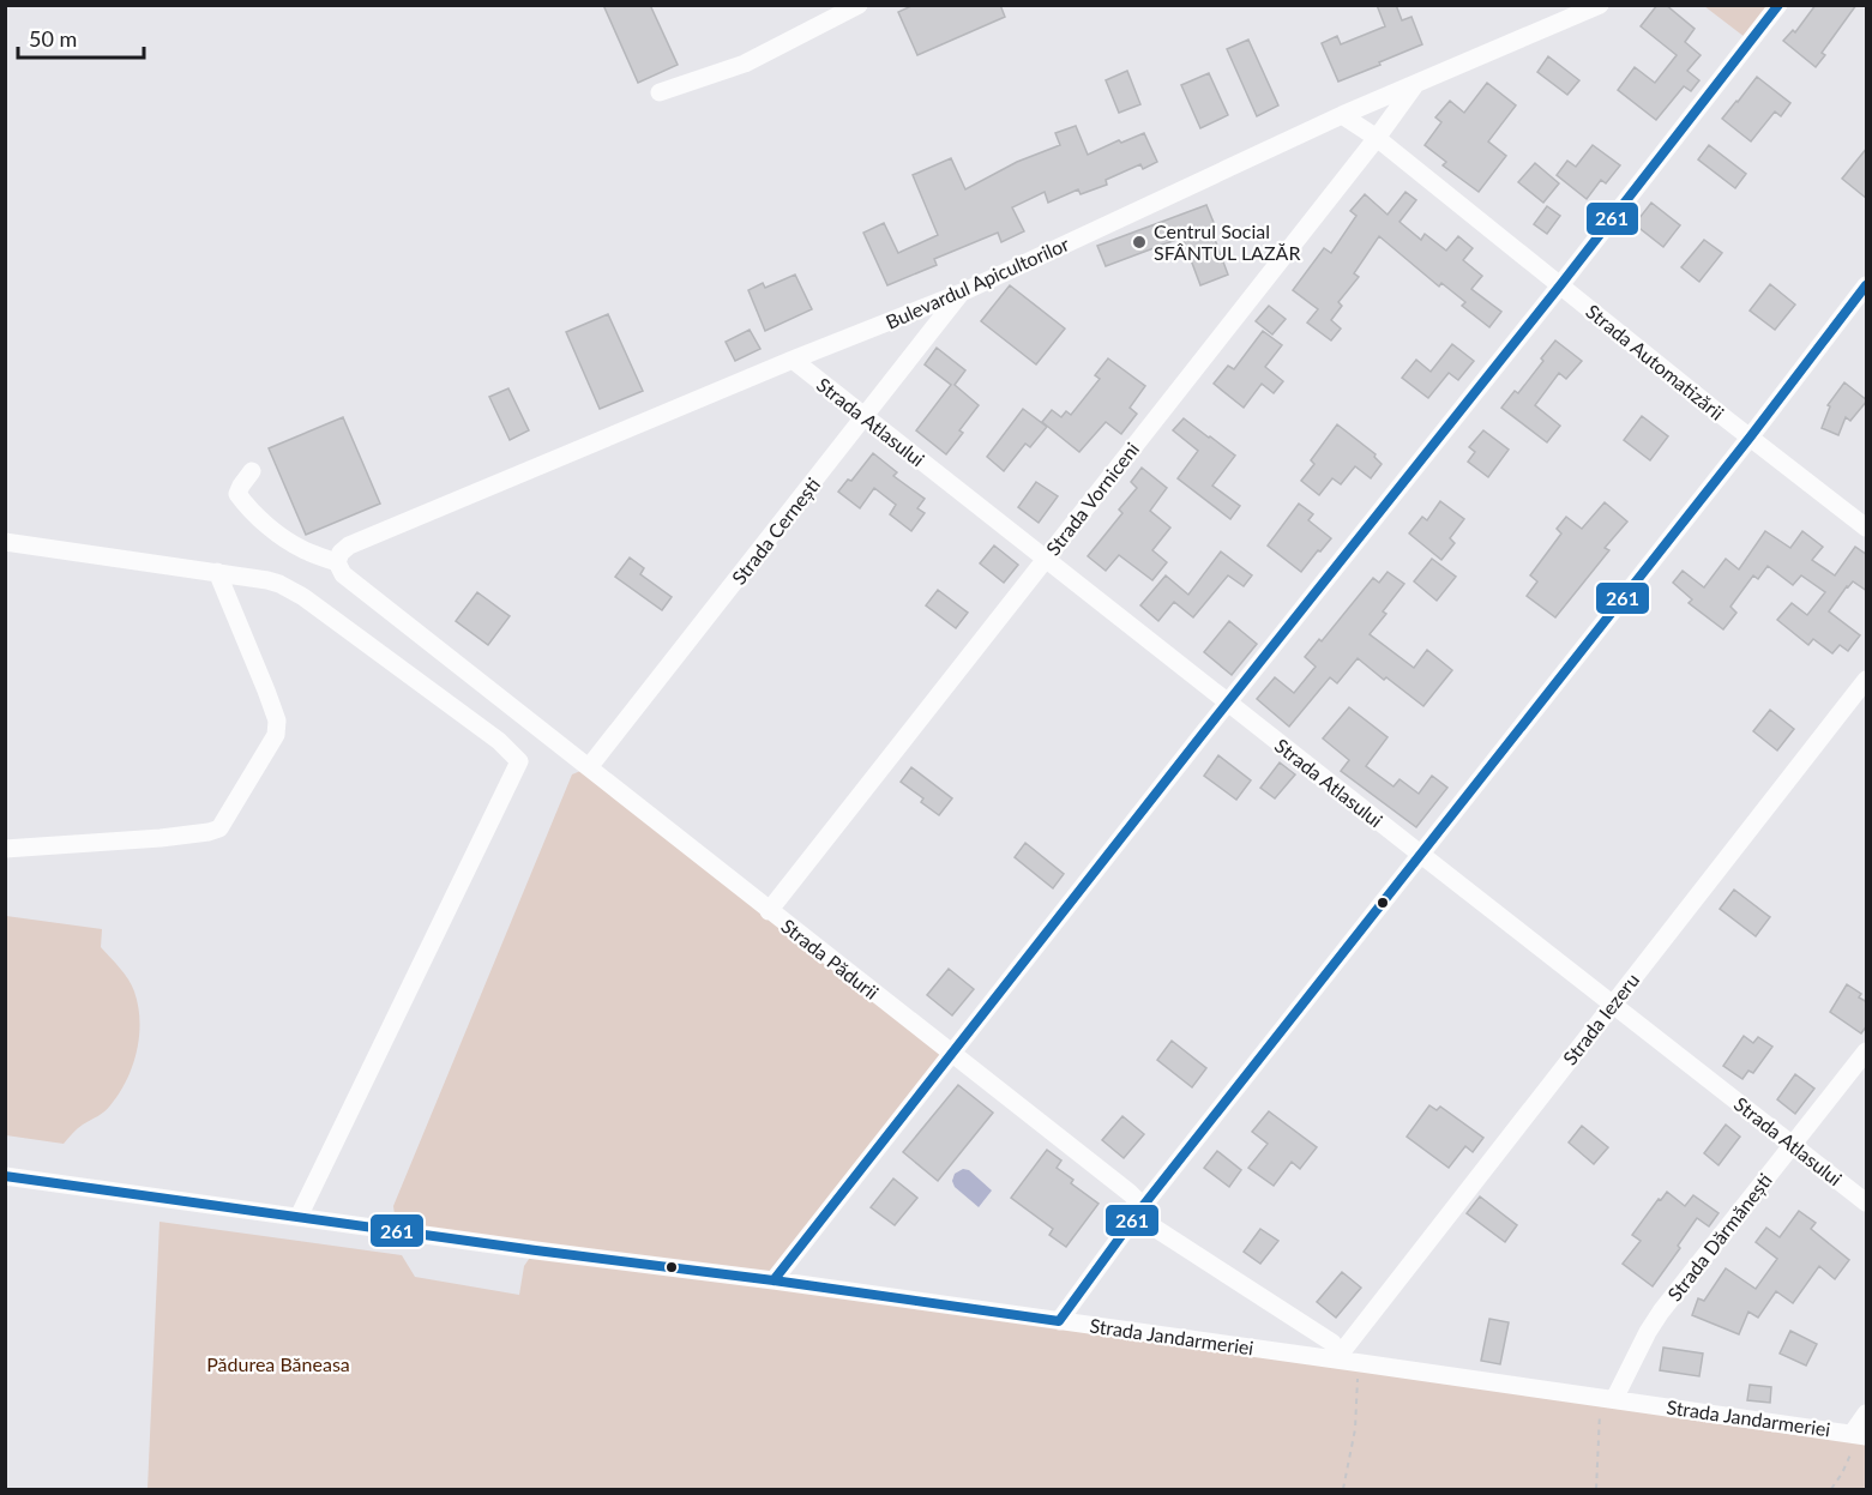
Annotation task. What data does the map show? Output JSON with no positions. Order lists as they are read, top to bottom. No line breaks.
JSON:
{"streets":{"street":["Bulevardul Apicultorilor","Strada Automatizării","Strada Atlasului","Strada Vorniceni","Strada Cernești","Strada Pădurii","Strada Iezeru","Strada Dărmănești","Strada Jandarmeriei"]},"crossings":[["Bulevardul Apicultorilor","Strada Automatizării"],["Bulevardul Apicultorilor","Strada Atlasului"],["Bulevardul Apicultorilor","Strada Vorniceni"],["Bulevardul Apicultorilor","Strada Cernești"],["Bulevardul Apicultorilor","Strada Pădurii"],["Strada Automatizării","Strada Vorniceni"],["Strada Atlasului","Strada Vorniceni"],["Strada Atlasului","Strada Cernești"],["Strada Atlasului","Strada Iezeru"],["Strada Atlasului","Strada Dărmănești"],["Strada Vorniceni","Strada Pădurii"],["Strada Cernești","Strada Pădurii"],["Strada Pădurii","Strada Iezeru"],["Strada Pădurii","Strada Jandarmeriei"],["Strada Iezeru","Strada Jandarmeriei"],["Strada Dărmănești","Strada Jandarmeriei"]],"parks":["Pădurea Băneasa"],"places":["Centrul Social SFÂNTUL LAZĂR"],"lines":["transit line 261"],"scale_bar":"50 m"}
